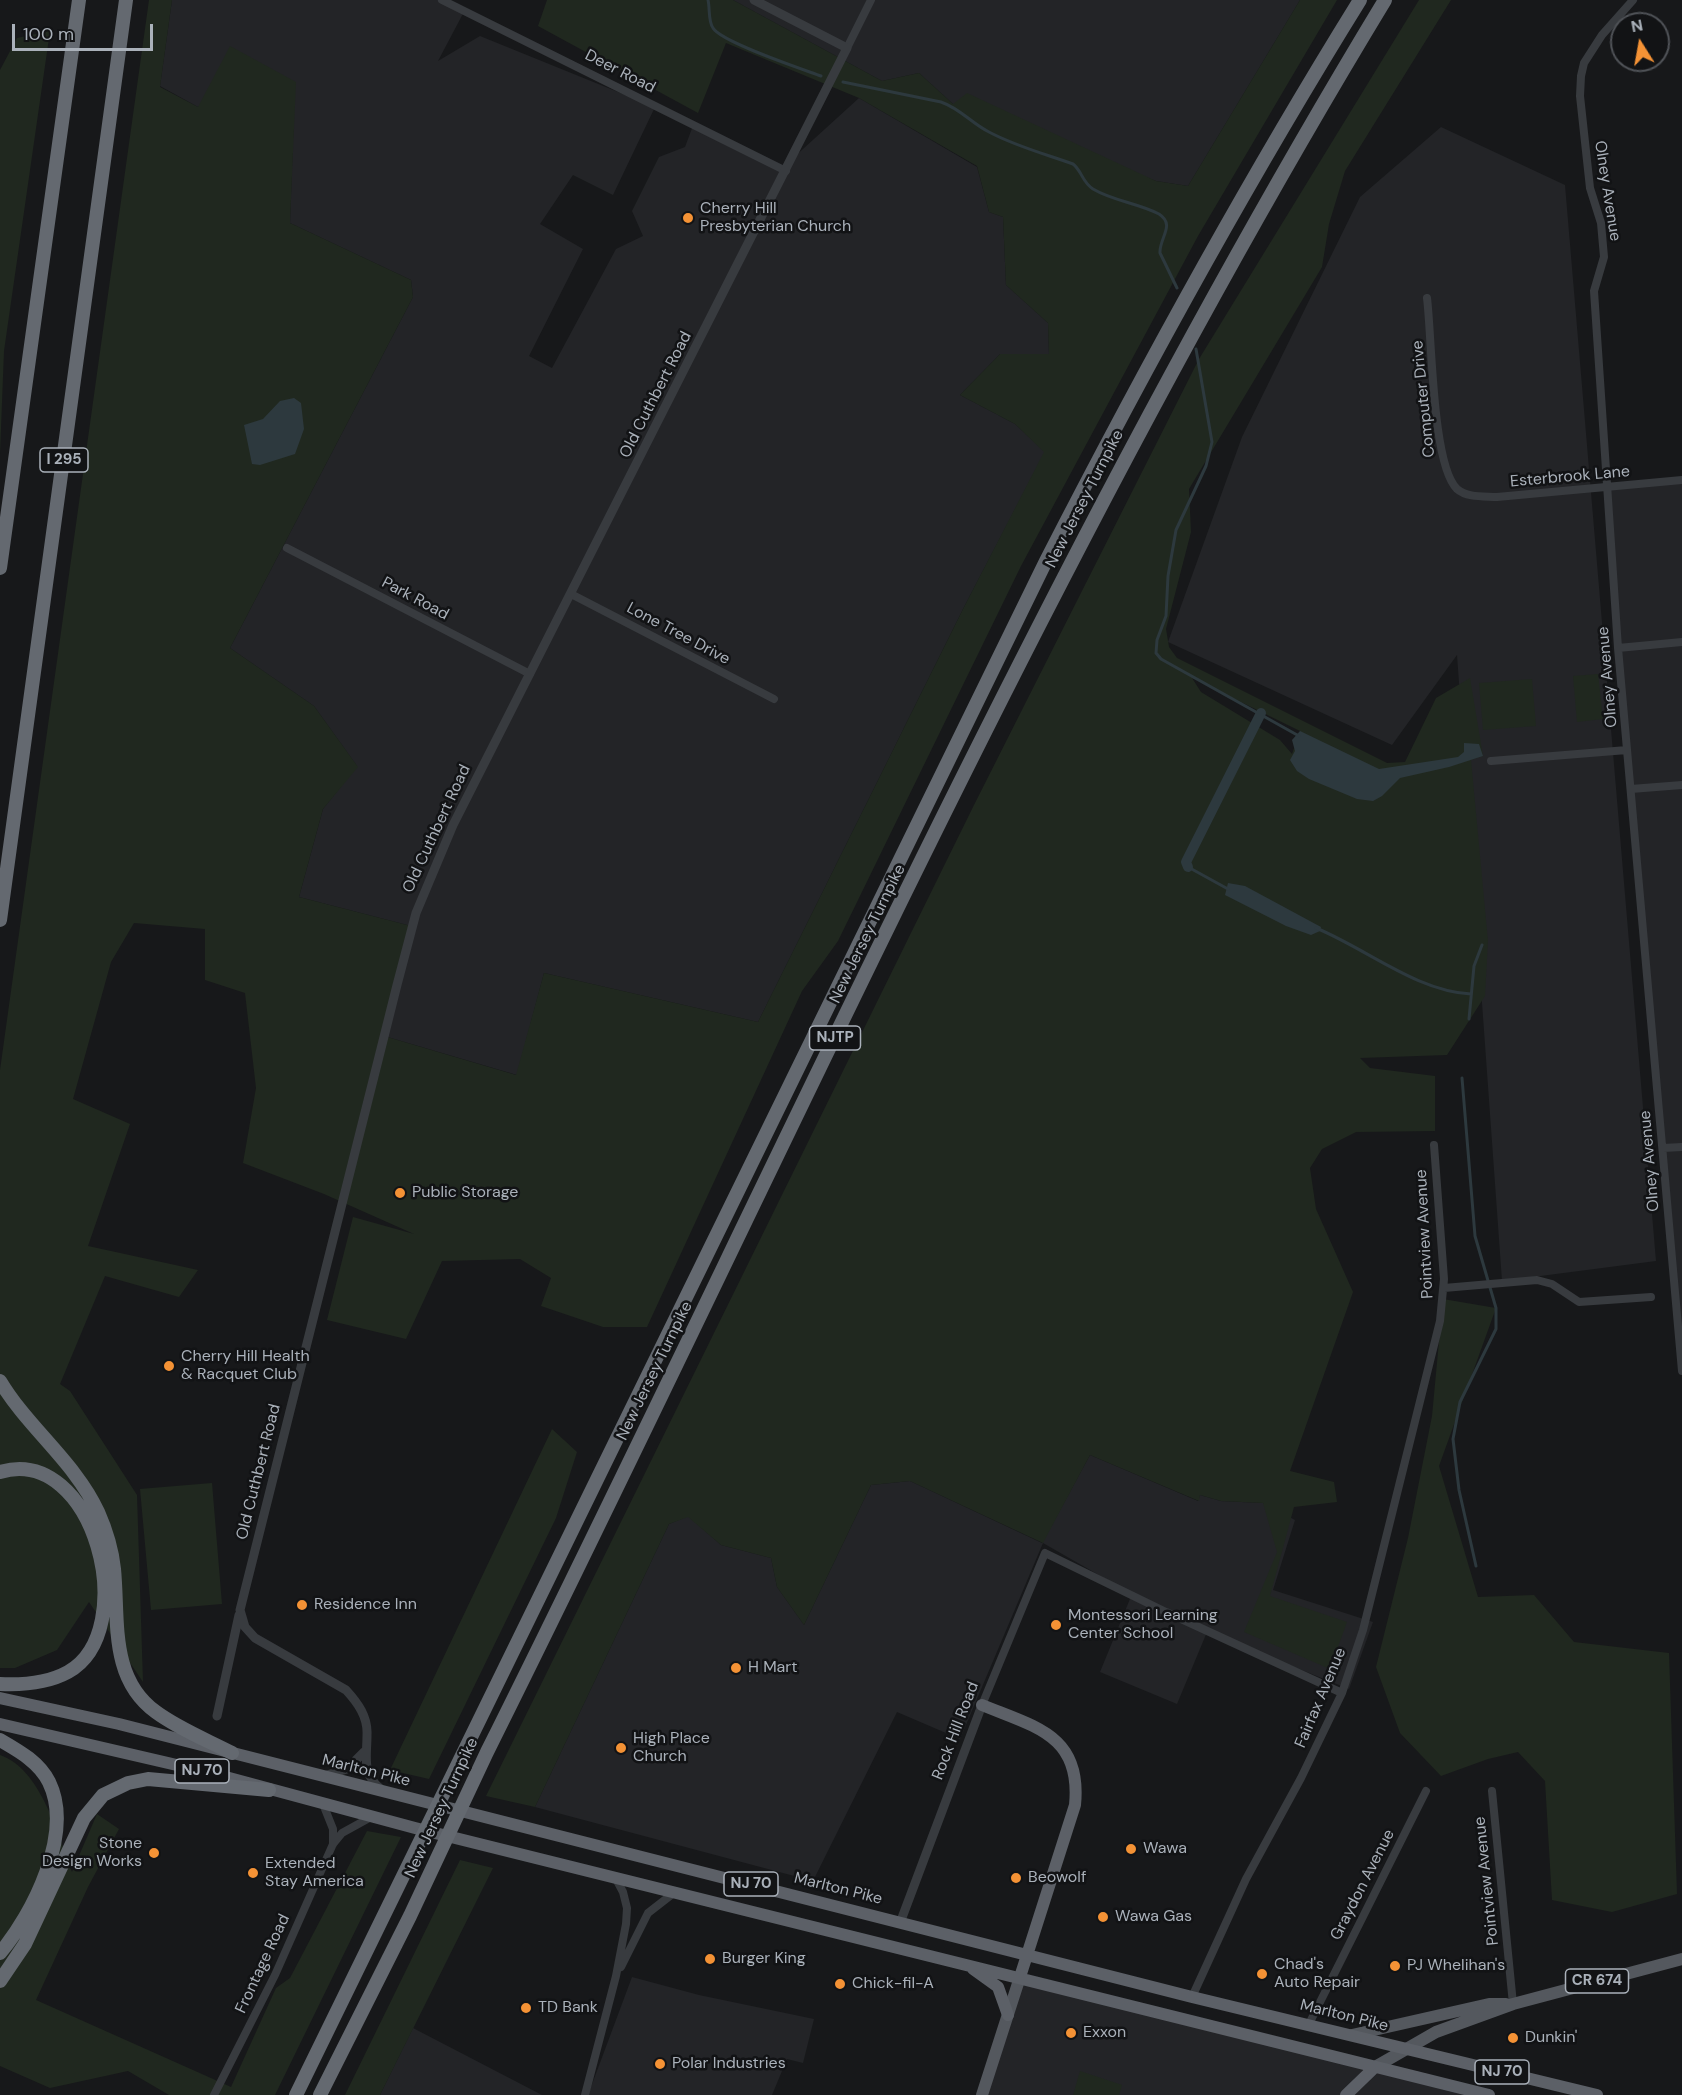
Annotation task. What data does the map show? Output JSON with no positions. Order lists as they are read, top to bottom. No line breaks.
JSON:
{"streets":{"highway":["I 295","New Jersey Turnpike","NJTP","NJ 70","Marlton Pike"],"main road":["CR 674"],"street":["Deer Road","Olney Avenue","Old Cuthbert Road","Computer Drive","Esterbrook Lane","Park Road","Lone Tree Drive","Pointview Avenue","Fairfax Avenue","Rock Hill Road","Graydon Avenue","Frontage Road"]},"crossings":[["Deer Road","Old Cuthbert Road"],["Olney Avenue","Esterbrook Lane"],["Old Cuthbert Road","Park Road"],["Old Cuthbert Road","Lone Tree Drive"],["Computer Drive","Esterbrook Lane"],["Pointview Avenue","Fairfax Avenue"],["Pointview Avenue","CR 674"],["Fairfax Avenue","Rock Hill Road"],["Fairfax Avenue","Marlton Pike"],["Rock Hill Road","Marlton Pike"],["NJ 70","Frontage Road"],["NJ 70","CR 674"],["Marlton Pike","Graydon Avenue"],["Marlton Pike","CR 674"]],"places":["Cherry Hill Presbyterian Church","Public Storage","Cherry Hill Health & Racquet Club","Residence Inn","Montessori Learning Center School","H Mart","High Place Church","Wawa","Stone Design Works","Extended Stay America","Beowolf","Wawa Gas","Burger King","PJ Whelihan's","Chad's Auto Repair","Chick-fil-A","TD Bank","Exxon","Dunkin'","Polar Industries"],"scale_bar":"100 m","north":"top"}
